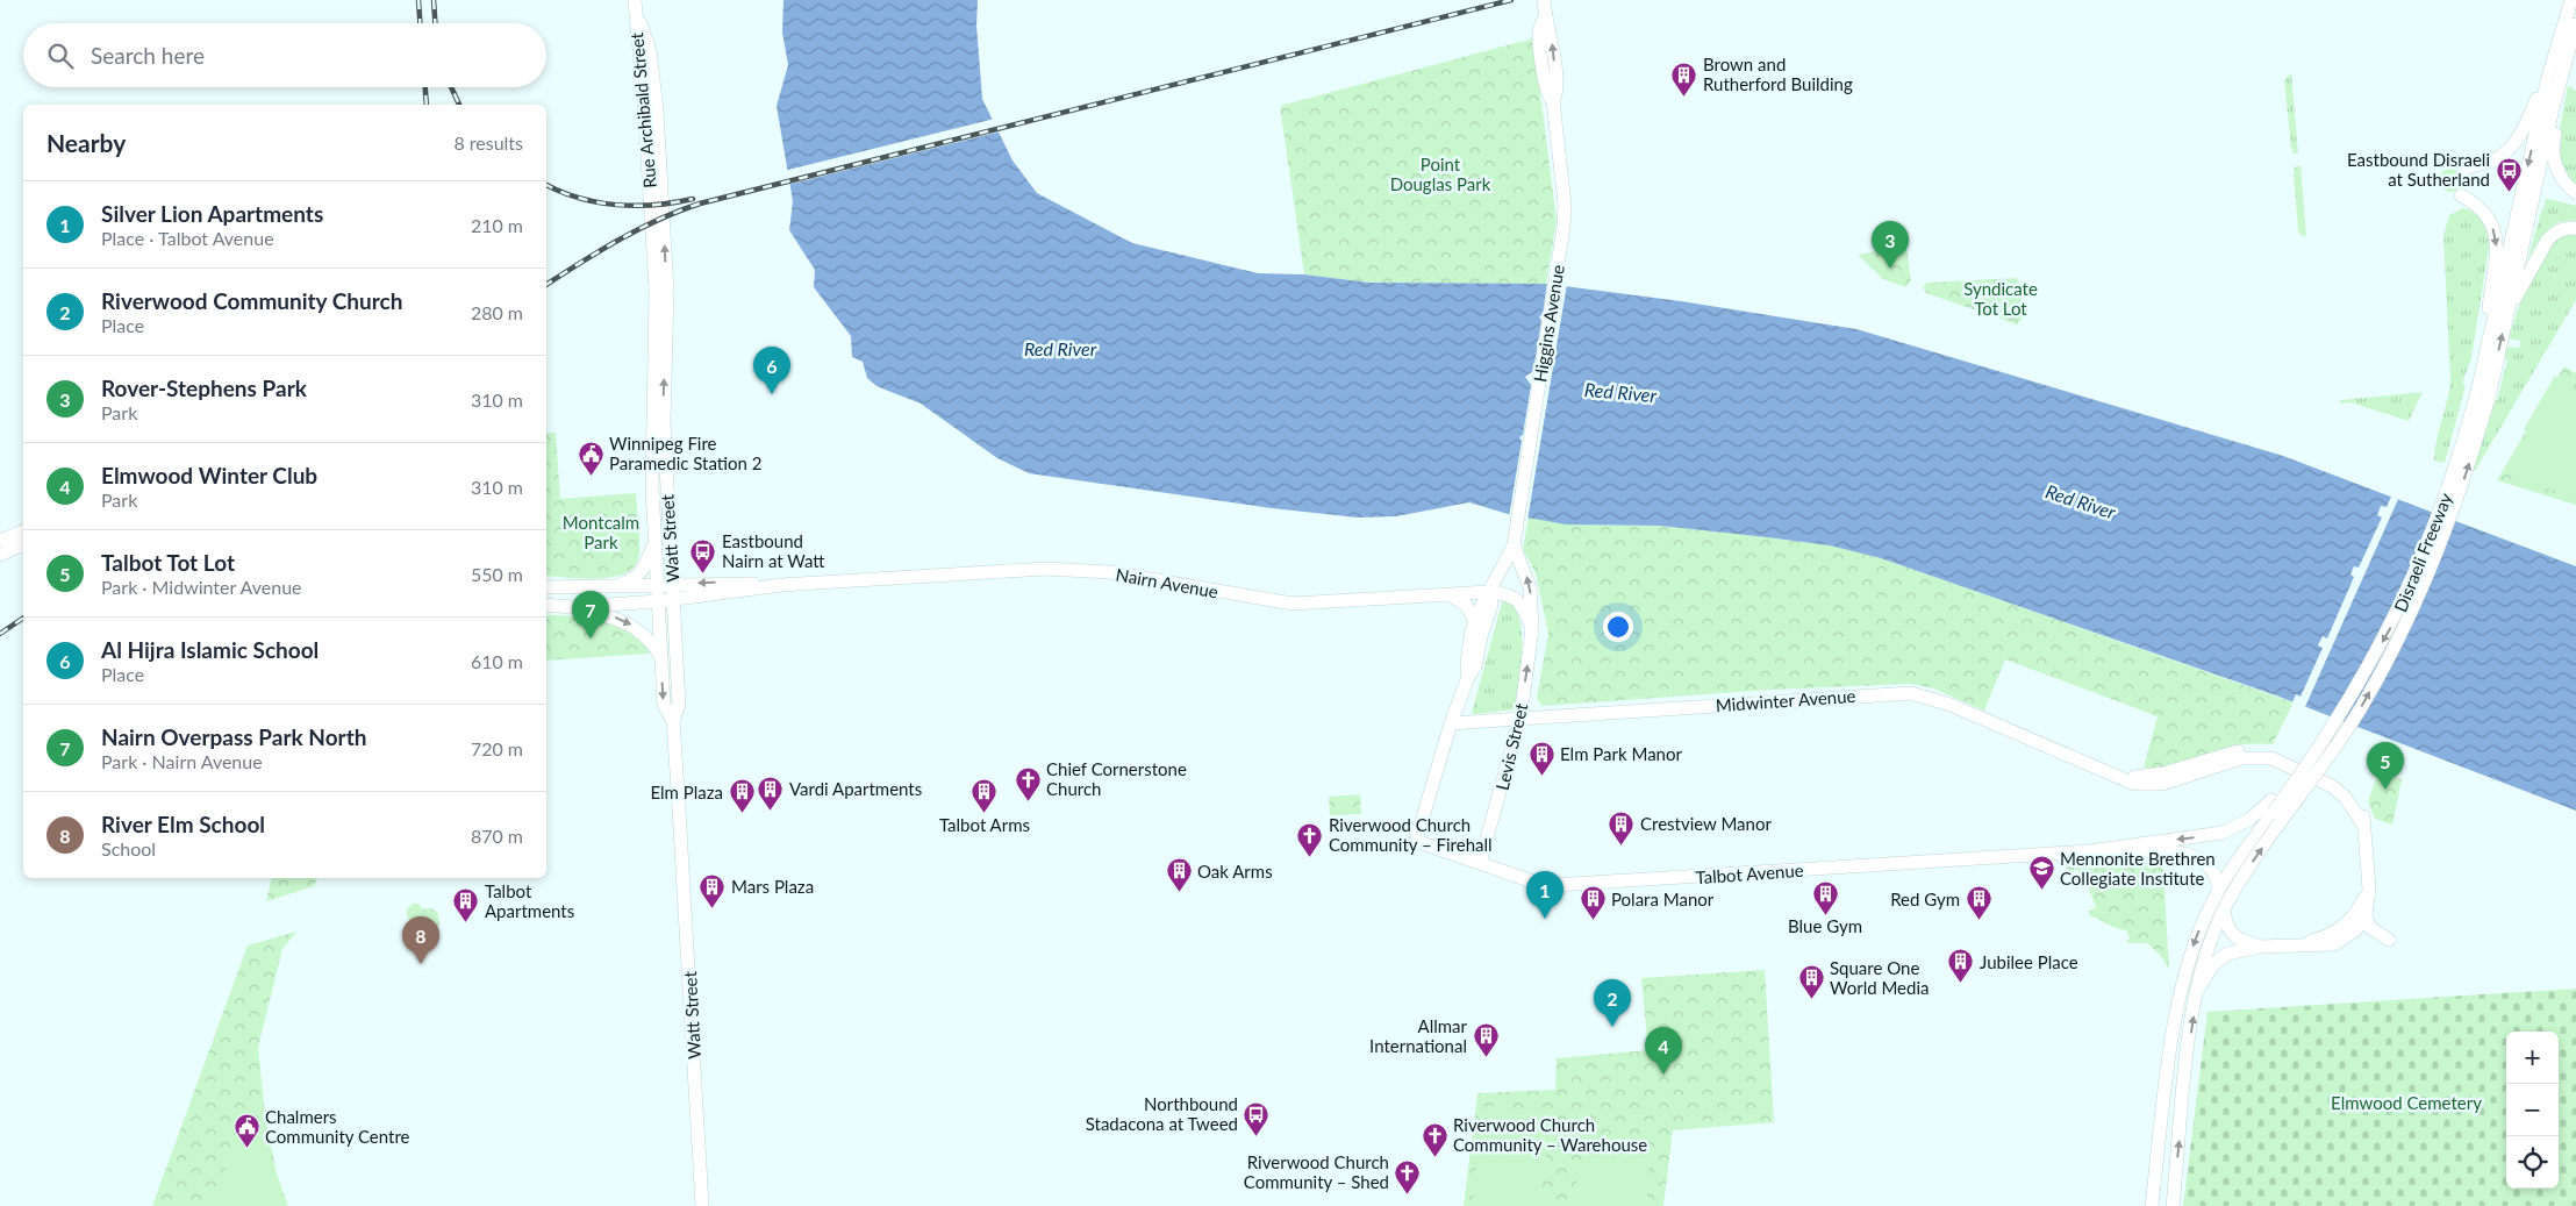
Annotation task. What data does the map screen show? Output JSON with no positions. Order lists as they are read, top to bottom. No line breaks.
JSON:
{"streets":{"main road":["Rue Archibald Street","Higgins Avenue","Watt Street","Disraeli Freeway","Nairn Avenue","Midwinter Avenue","Levis Street","Talbot Avenue"]},"crossings":[["Rue Archibald Street","Watt Street"],["Higgins Avenue","Levis Street"],["Watt Street","Nairn Avenue"],["Nairn Avenue","Levis Street"],["Midwinter Avenue","Levis Street"],["Midwinter Avenue","Talbot Avenue"],["Levis Street","Talbot Avenue"]],"water":["Red River"],"parks":["Point Douglas Park","Syndicate Tot Lot","Montcalm Park","Elmwood Cemetery"],"places":{"building":["Brown and Rutherford Building","Elm Park Manor","Vardi Apartments","Elm Plaza","Talbot Arms","Crestview Manor","Oak Arms","Mars Plaza","Blue Gym","Polara Manor","Red Gym","Talbot Apartments","Jubilee Place","Square One World Media","Allmar International"],"bus stop":["Eastbound Disraeli at Sutherland","Eastbound Nairn at Watt","Northbound Stadacona at Tweed"],"public building":["Winnipeg Fire Paramedic Station 2","Chalmers Community Centre"],"church":["Chief Cornerstone Church","Riverwood Church Community – Firehall","Riverwood Church Community – Warehouse","Riverwood Church Community – Shed"],"school or university":["Mennonite Brethren Collegiate Institute"]},"page":{"search":"Search here","heading":["Nearby","8 results"],"list":[{"mark":"1","name":"Silver Lion Apartments","note":"Place · Talbot Avenue","value":"210 m"},{"mark":"2","name":"Riverwood Community Church","note":"Place","value":"280 m"},{"mark":"3","name":"Rover-Stephens Park","note":"Park","value":"310 m"},{"mark":"4","name":"Elmwood Winter Club","note":"Park","value":"310 m"},{"mark":"5","name":"Talbot Tot Lot","note":"Park · Midwinter Avenue","value":"550 m"},{"mark":"6","name":"Al Hijra Islamic School","note":"Place","value":"610 m"},{"mark":"7","name":"Nairn Overpass Park North","note":"Park · Nairn Avenue","value":"720 m"},{"mark":"8","name":"River Elm School","note":"School","value":"870 m"}],"pins":["3","6","7","5","1","8","2","4"],"map_buttons":["+","−"]}}
